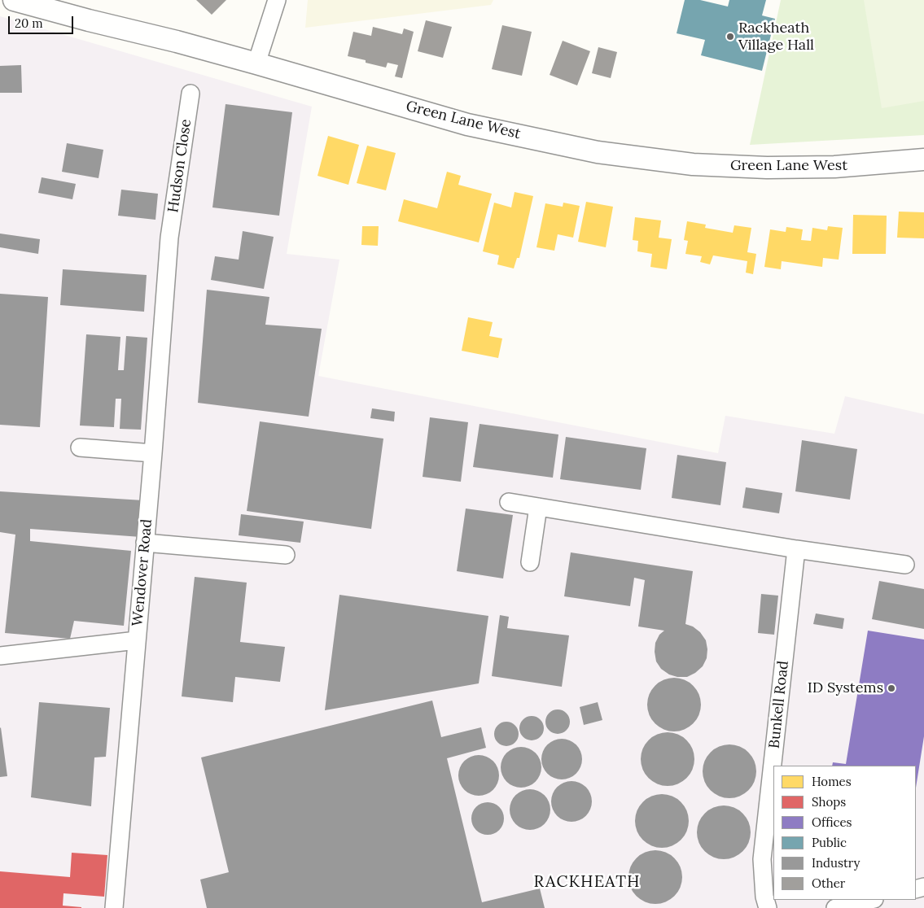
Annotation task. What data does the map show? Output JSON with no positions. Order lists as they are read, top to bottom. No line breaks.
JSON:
{"streets":{"street":["Green Lane West","Hudson Close","Wendover Road","Bunkell Road"]},"crossings":[["Hudson Close","Wendover Road"]],"districts":["RACKHEATH"],"places":["Rackheath Village Hall","ID Systems"],"legend":["Homes","Shops","Offices","Public","Industry","Other"],"scale_bar":"20 m"}
